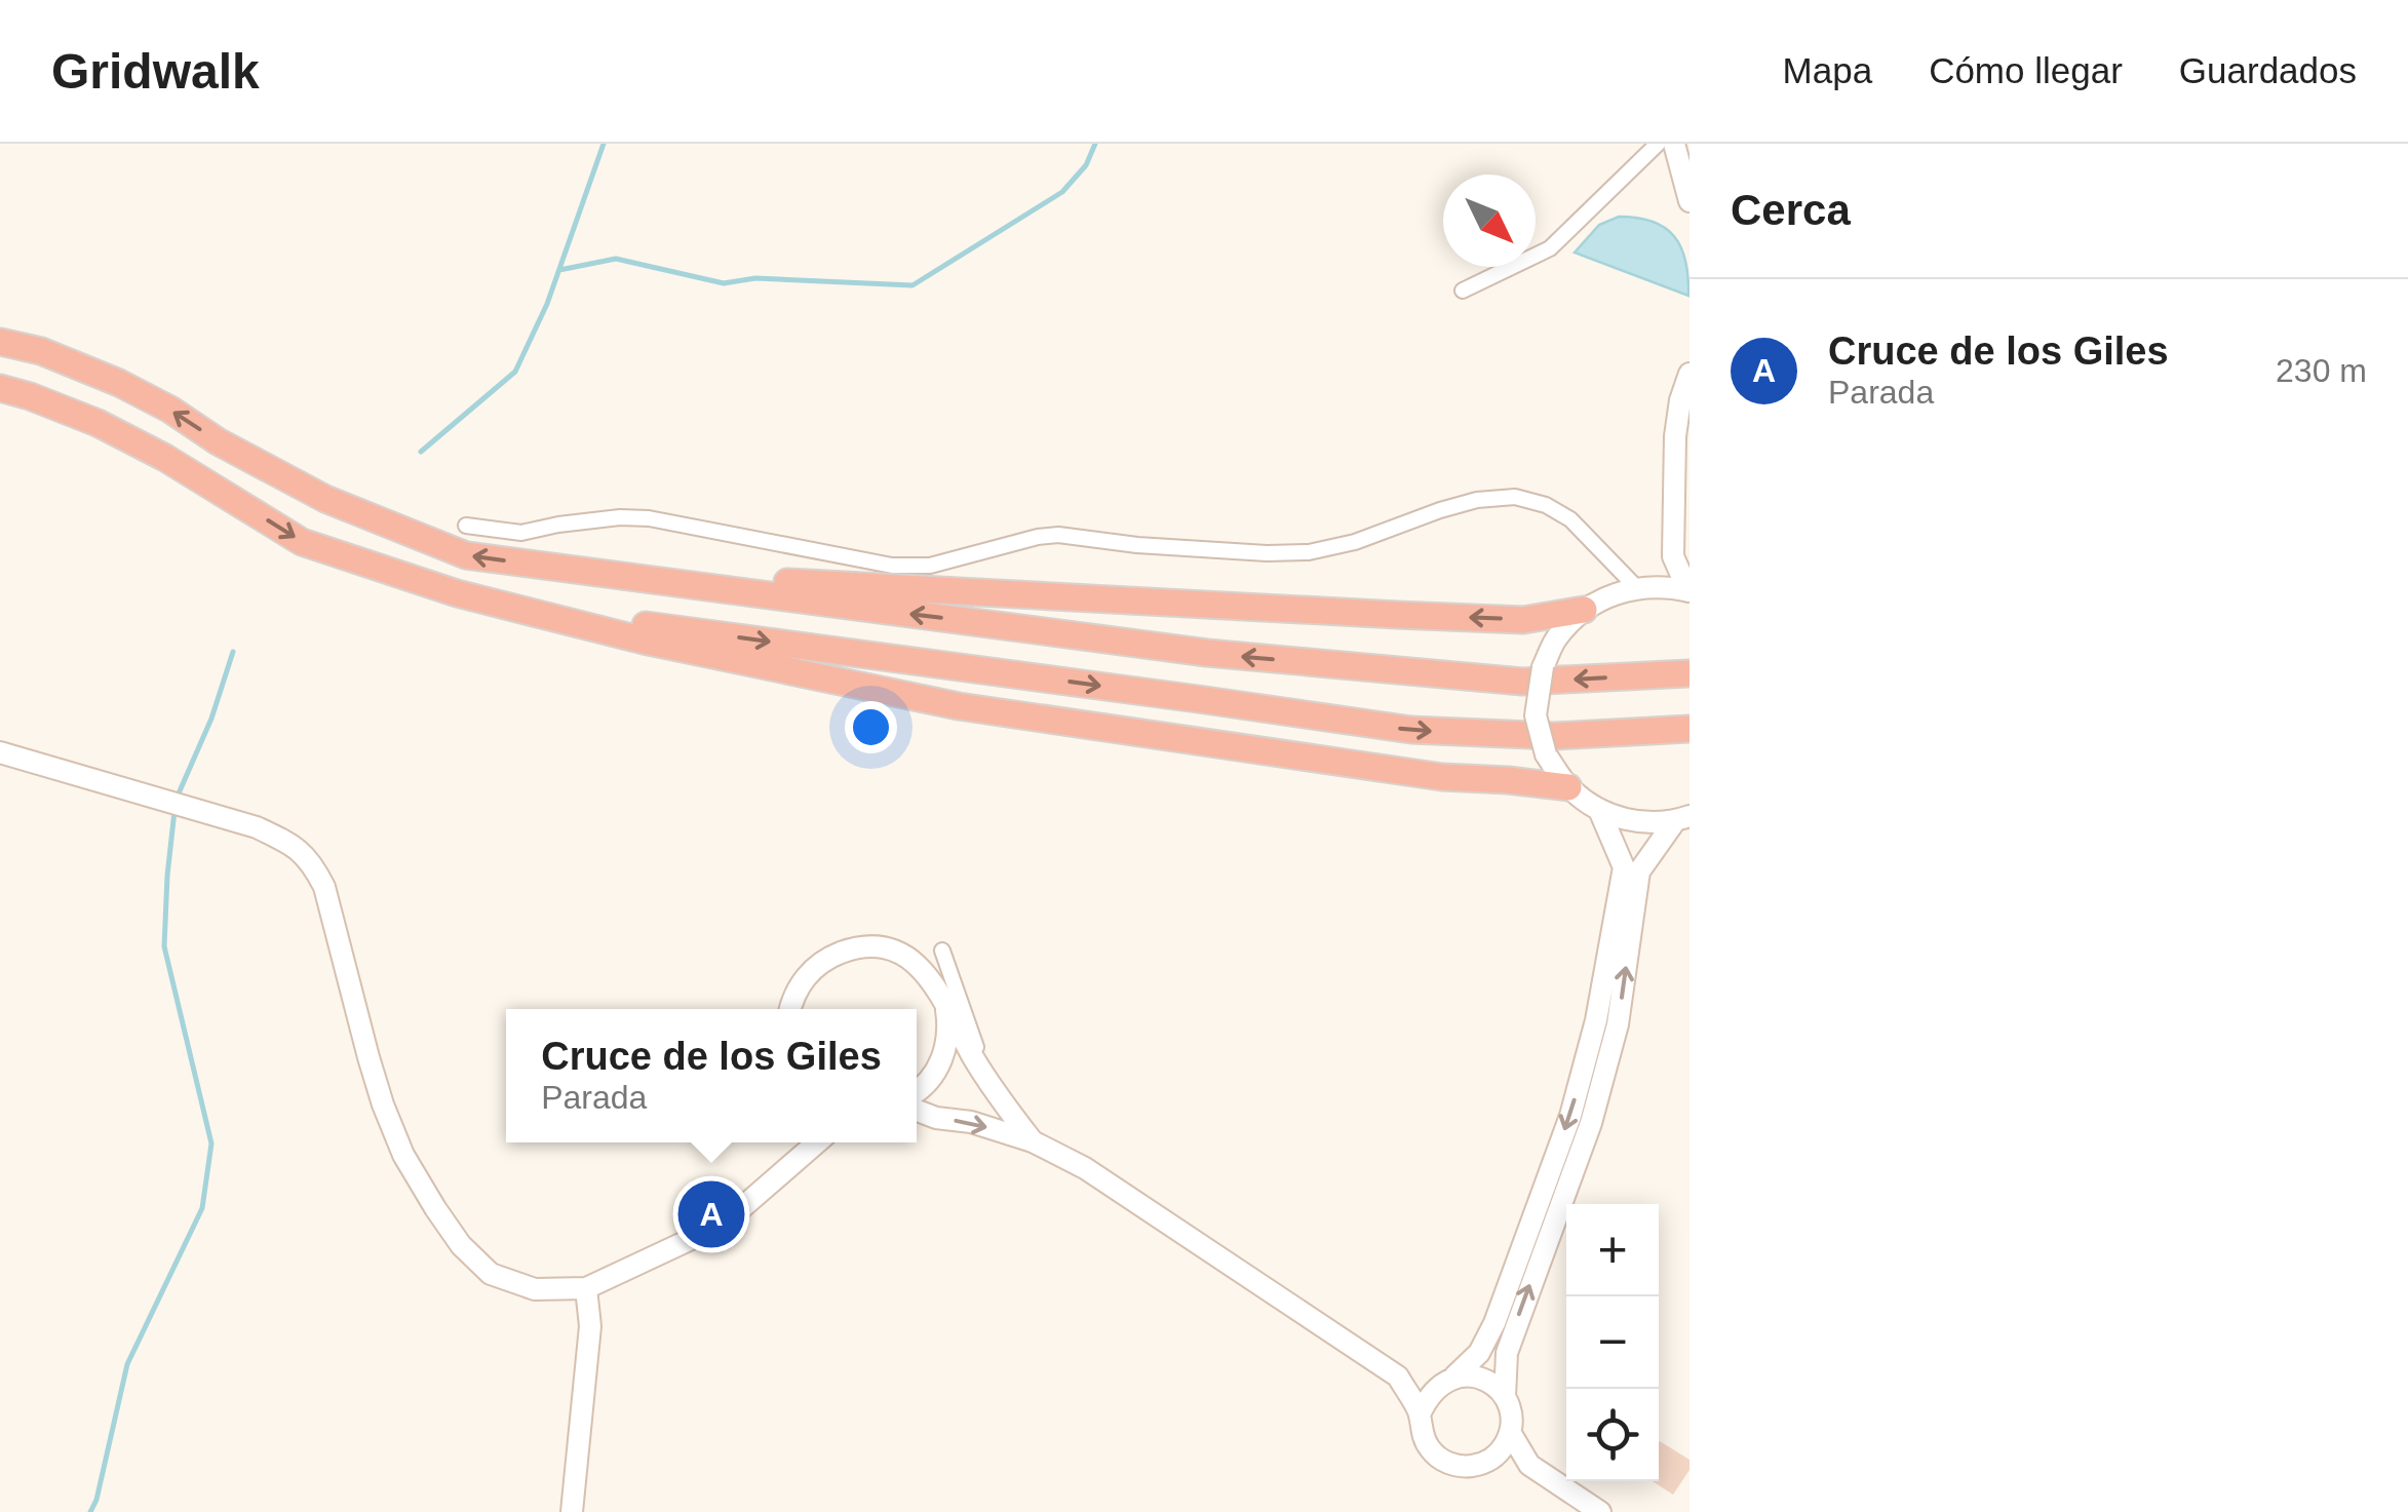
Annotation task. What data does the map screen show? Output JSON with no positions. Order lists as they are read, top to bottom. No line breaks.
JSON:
{"north":"bottom right","page":{"header":"Gridwalk","nav":["Mapa","Cómo llegar","Guardados"],"heading":"Cerca","list":[{"mark":"A","name":"Cruce de los Giles","note":"Parada","value":"230 m"}],"popup":["Cruce de los Giles","Parada"],"pins":"A","map_buttons":["+","−"]}}
